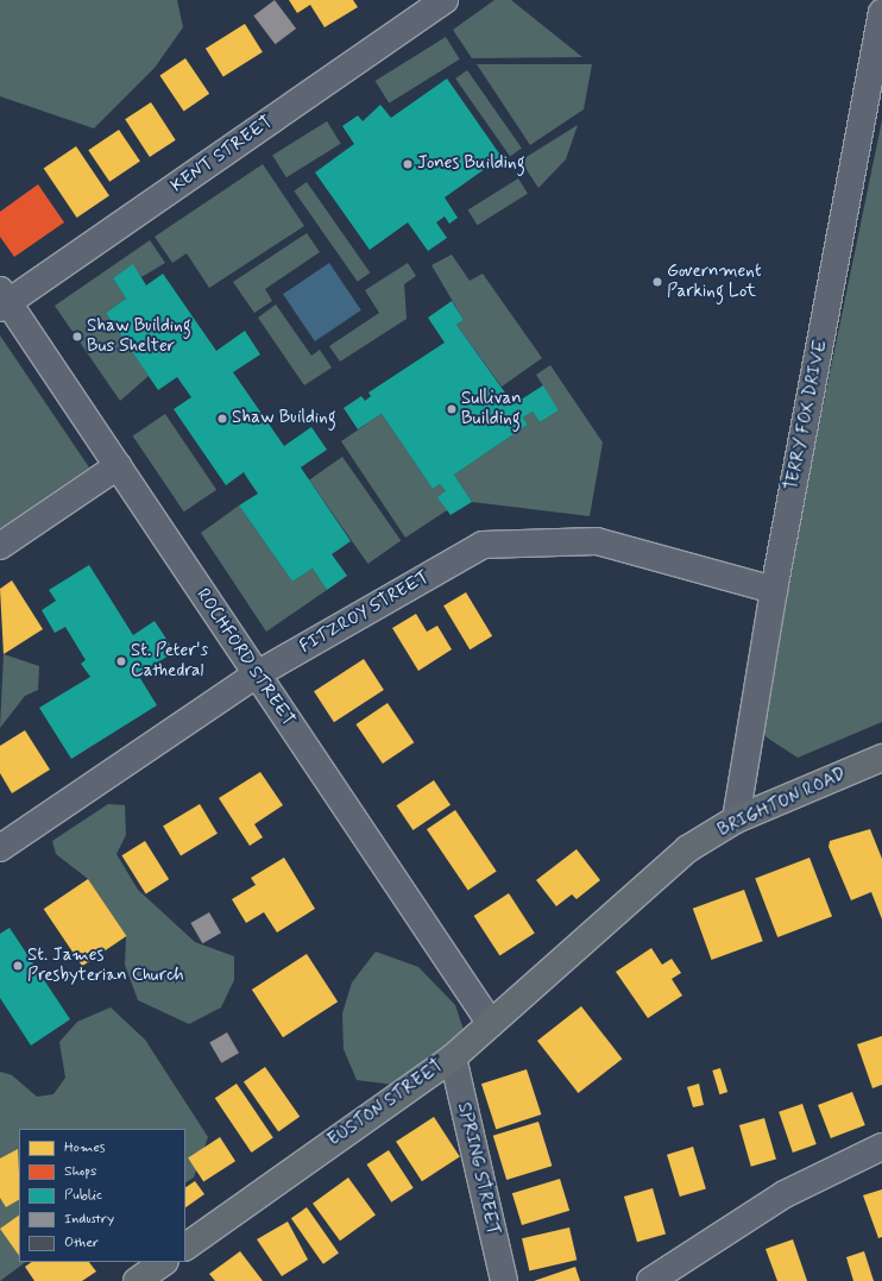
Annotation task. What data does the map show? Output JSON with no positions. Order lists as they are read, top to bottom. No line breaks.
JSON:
{"streets":{"main road":["BRIGHTON ROAD","EUSTON STREET"],"street":["KENT STREET","TERRY FOX DRIVE","FITZROY STREET","ROCHFORD STREET","SPRING STREET"]},"crossings":[["KENT STREET","ROCHFORD STREET"],["TERRY FOX DRIVE","FITZROY STREET"],["TERRY FOX DRIVE","BRIGHTON ROAD"],["FITZROY STREET","ROCHFORD STREET"],["ROCHFORD STREET","EUSTON STREET"],["BRIGHTON ROAD","EUSTON STREET"],["EUSTON STREET","SPRING STREET"]],"places":["Jones Building","Government Parking Lot","Shaw Building Bus Shelter","Sullivan Building","Shaw Building","St. Peter's Cathedral","St. James Presbyterian Church"],"legend":["Homes","Shops","Public","Industry","Other"]}
